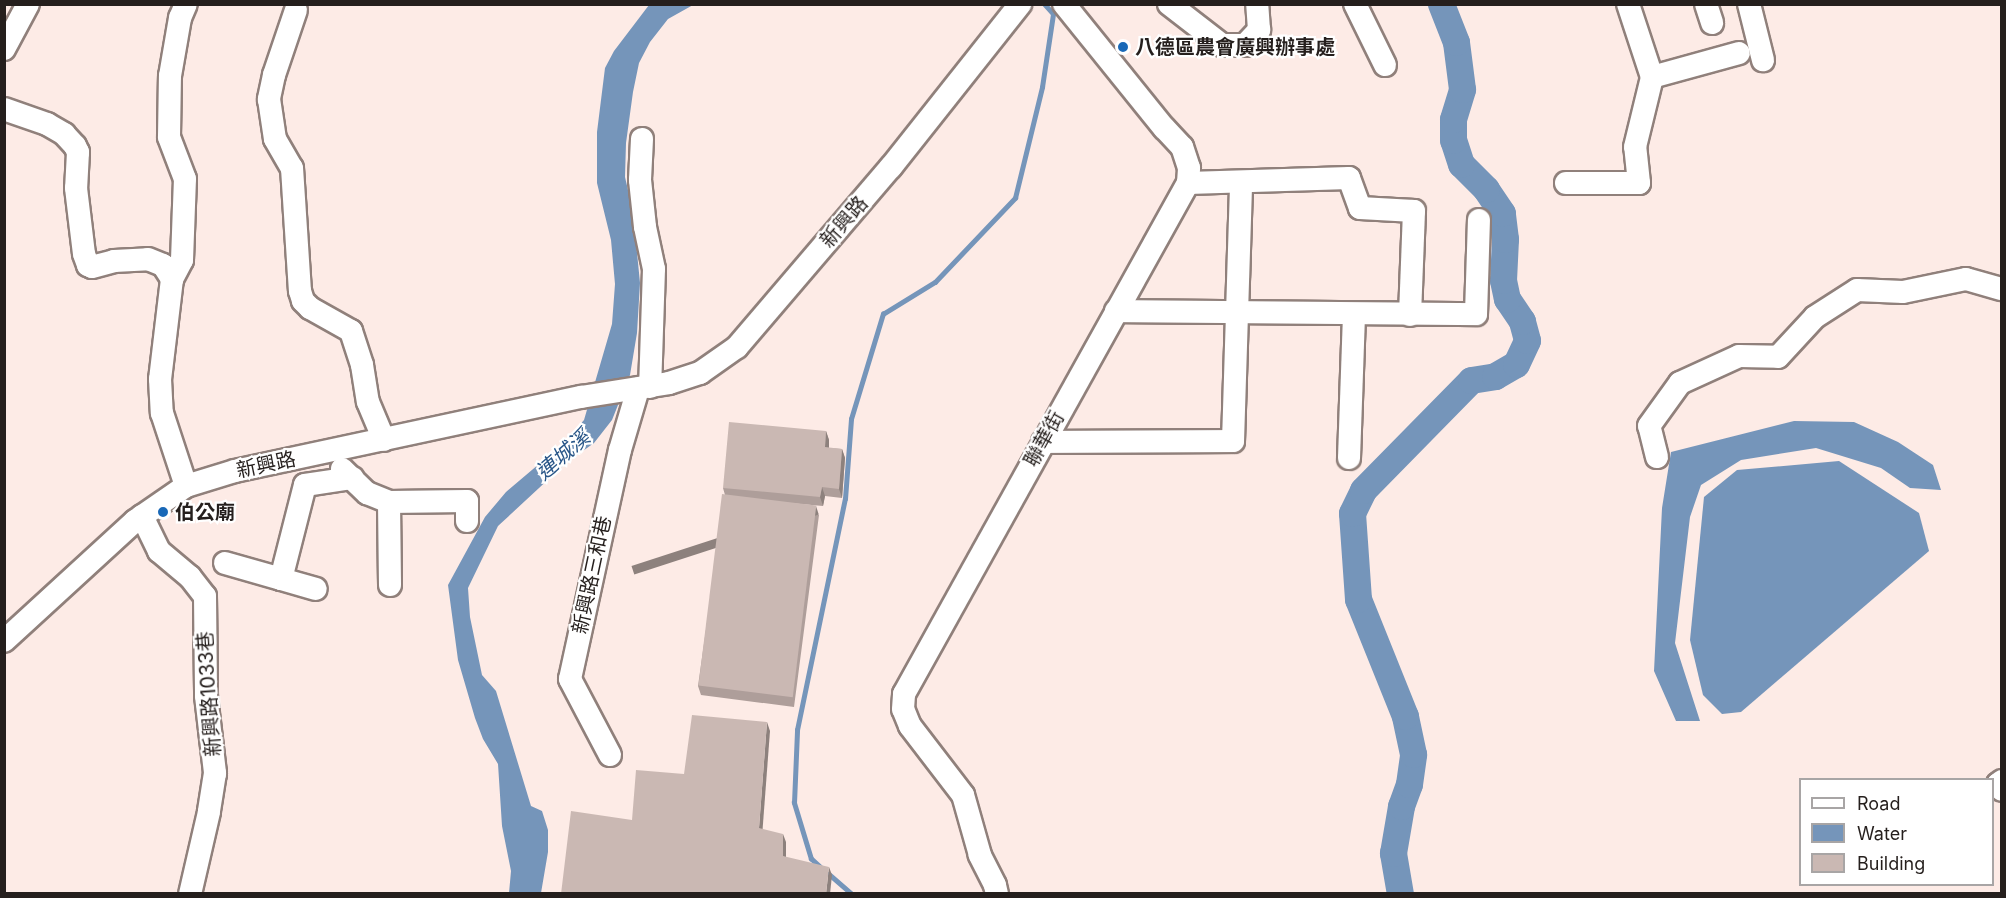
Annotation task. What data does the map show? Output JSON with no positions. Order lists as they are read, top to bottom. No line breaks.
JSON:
{"streets":{"street":["新興路","聯華街","新興路三和巷","新興路1033巷"]},"crossings":[["新興路","新興路三和巷"],["新興路","新興路1033巷"]],"water":["連城溪"],"places":["八德區農會廣興辦事處","伯公廟"],"legend":["Road","Water","Building"]}
